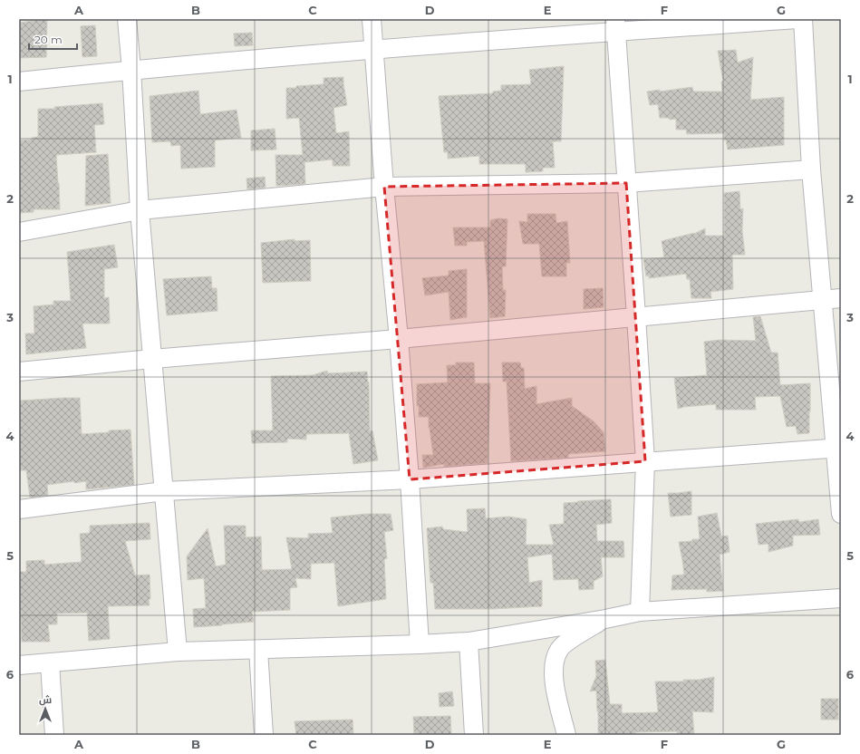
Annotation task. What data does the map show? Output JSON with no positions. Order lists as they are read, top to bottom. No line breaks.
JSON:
{"scale_bar":"20 m","north":"top","grid":{"columns":["A","B","C","D","E","F","G"],"rows":["1","2","3","4","5","6"]}}
